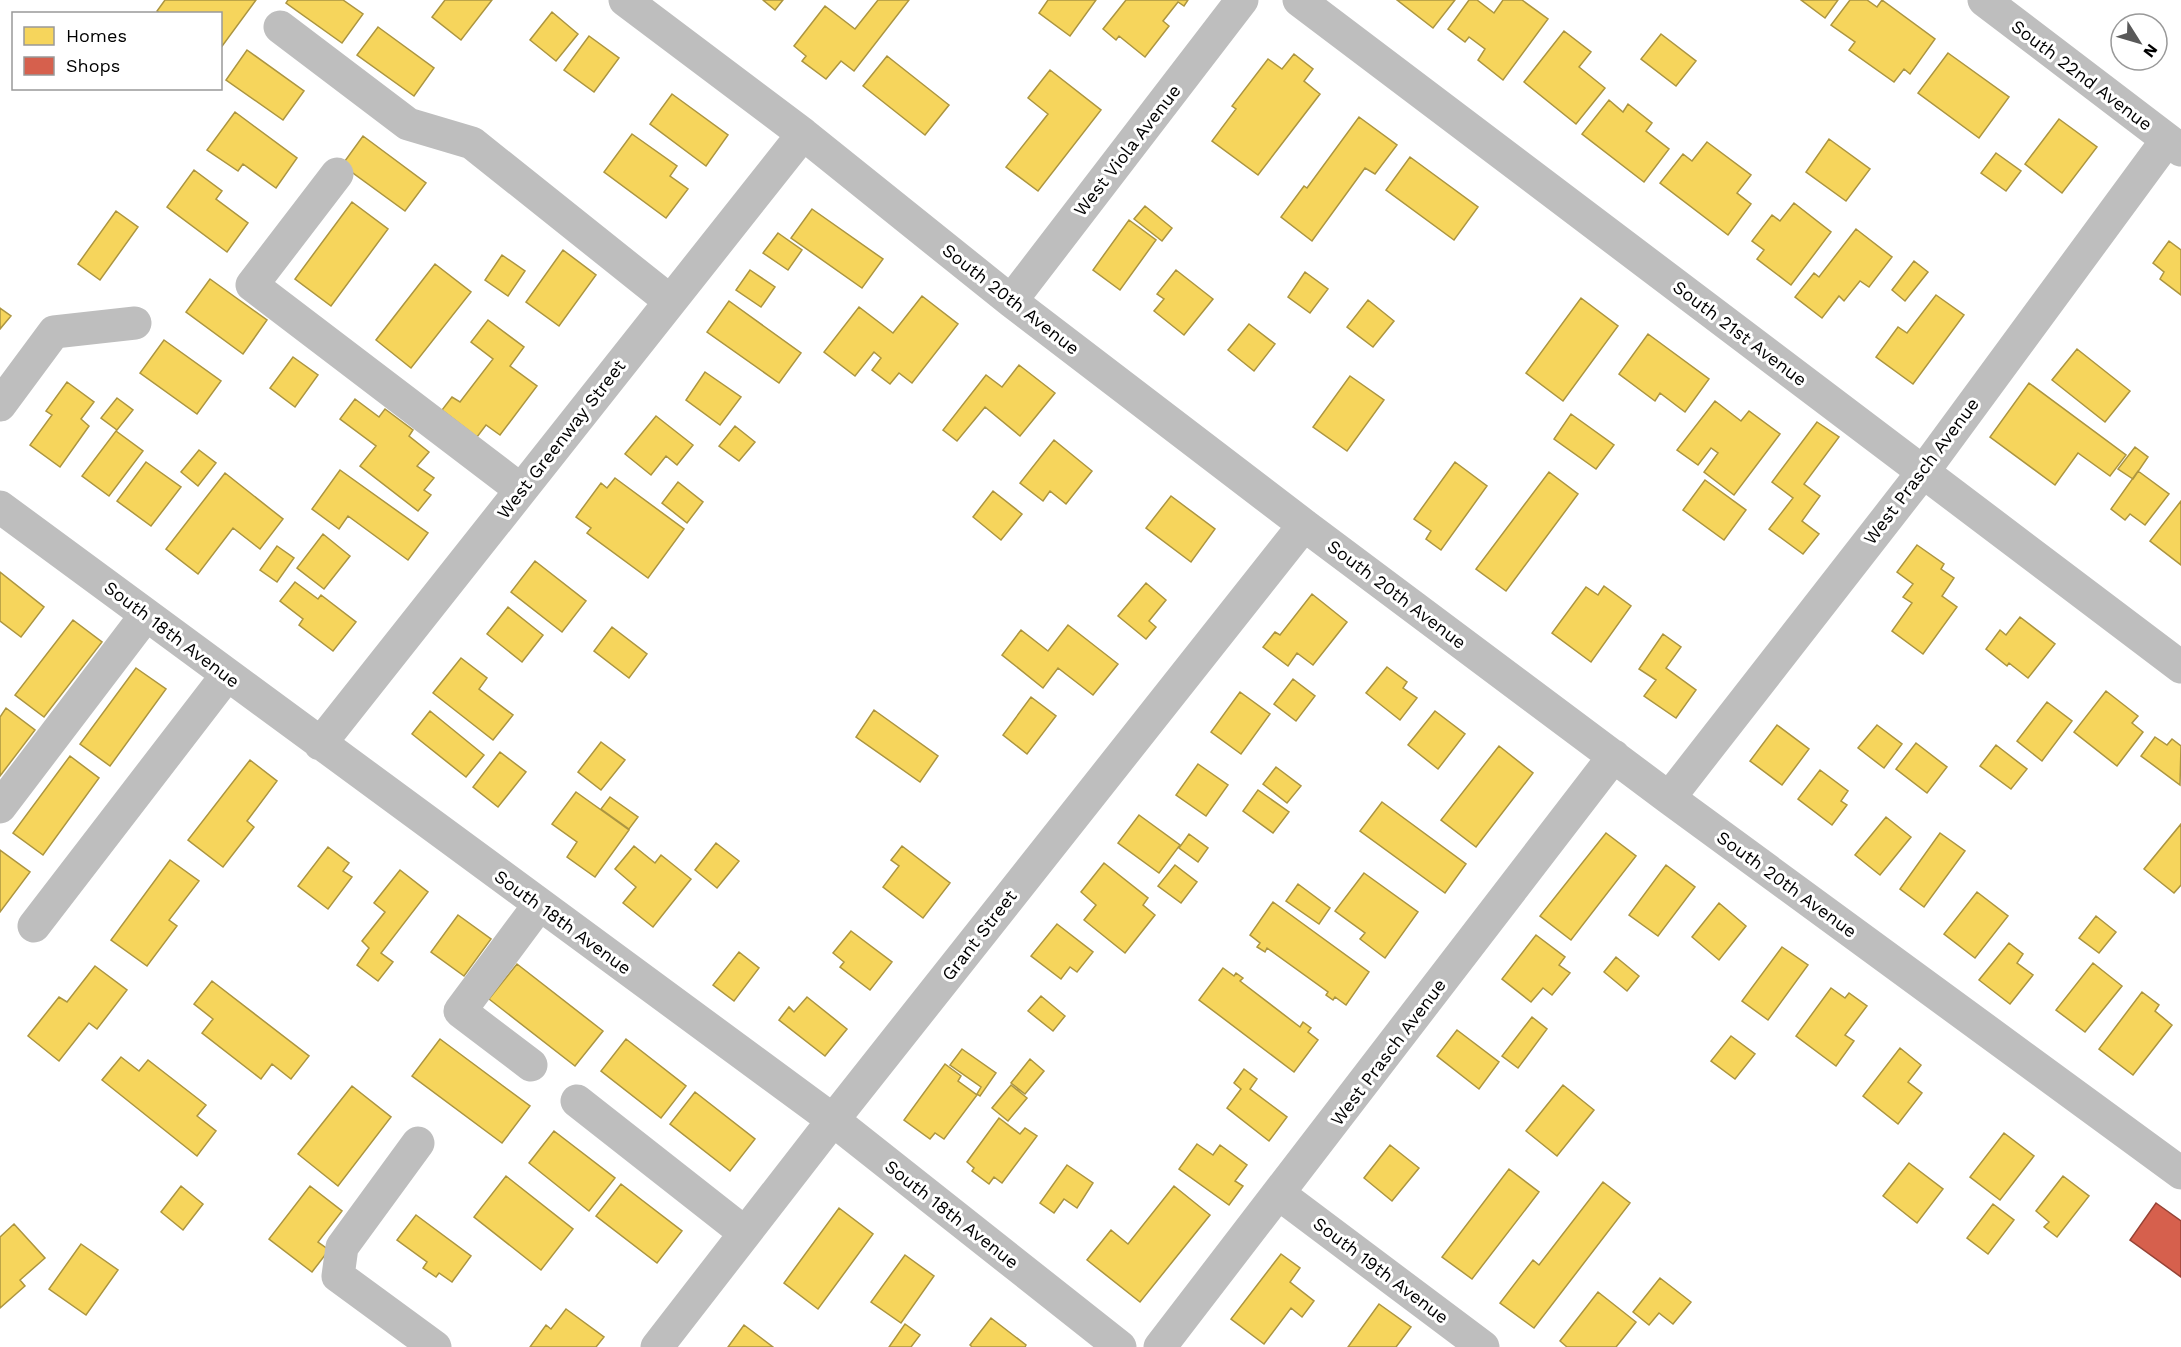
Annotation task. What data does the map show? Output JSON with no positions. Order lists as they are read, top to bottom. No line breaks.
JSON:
{"streets":{"street":["South 22nd Avenue","West Viola Avenue","South 20th Avenue","South 21st Avenue","West Greenway Street","West Prasch Avenue","South 18th Avenue","Grant Street","South 19th Avenue"]},"crossings":[["South 22nd Avenue","West Prasch Avenue"],["West Viola Avenue","South 20th Avenue"],["South 20th Avenue","West Greenway Street"],["South 20th Avenue","West Prasch Avenue"],["South 20th Avenue","Grant Street"],["South 21st Avenue","West Prasch Avenue"],["West Greenway Street","South 18th Avenue"],["West Prasch Avenue","South 19th Avenue"],["South 18th Avenue","Grant Street"]],"legend":["Homes","Shops"],"north":"bottom right"}
